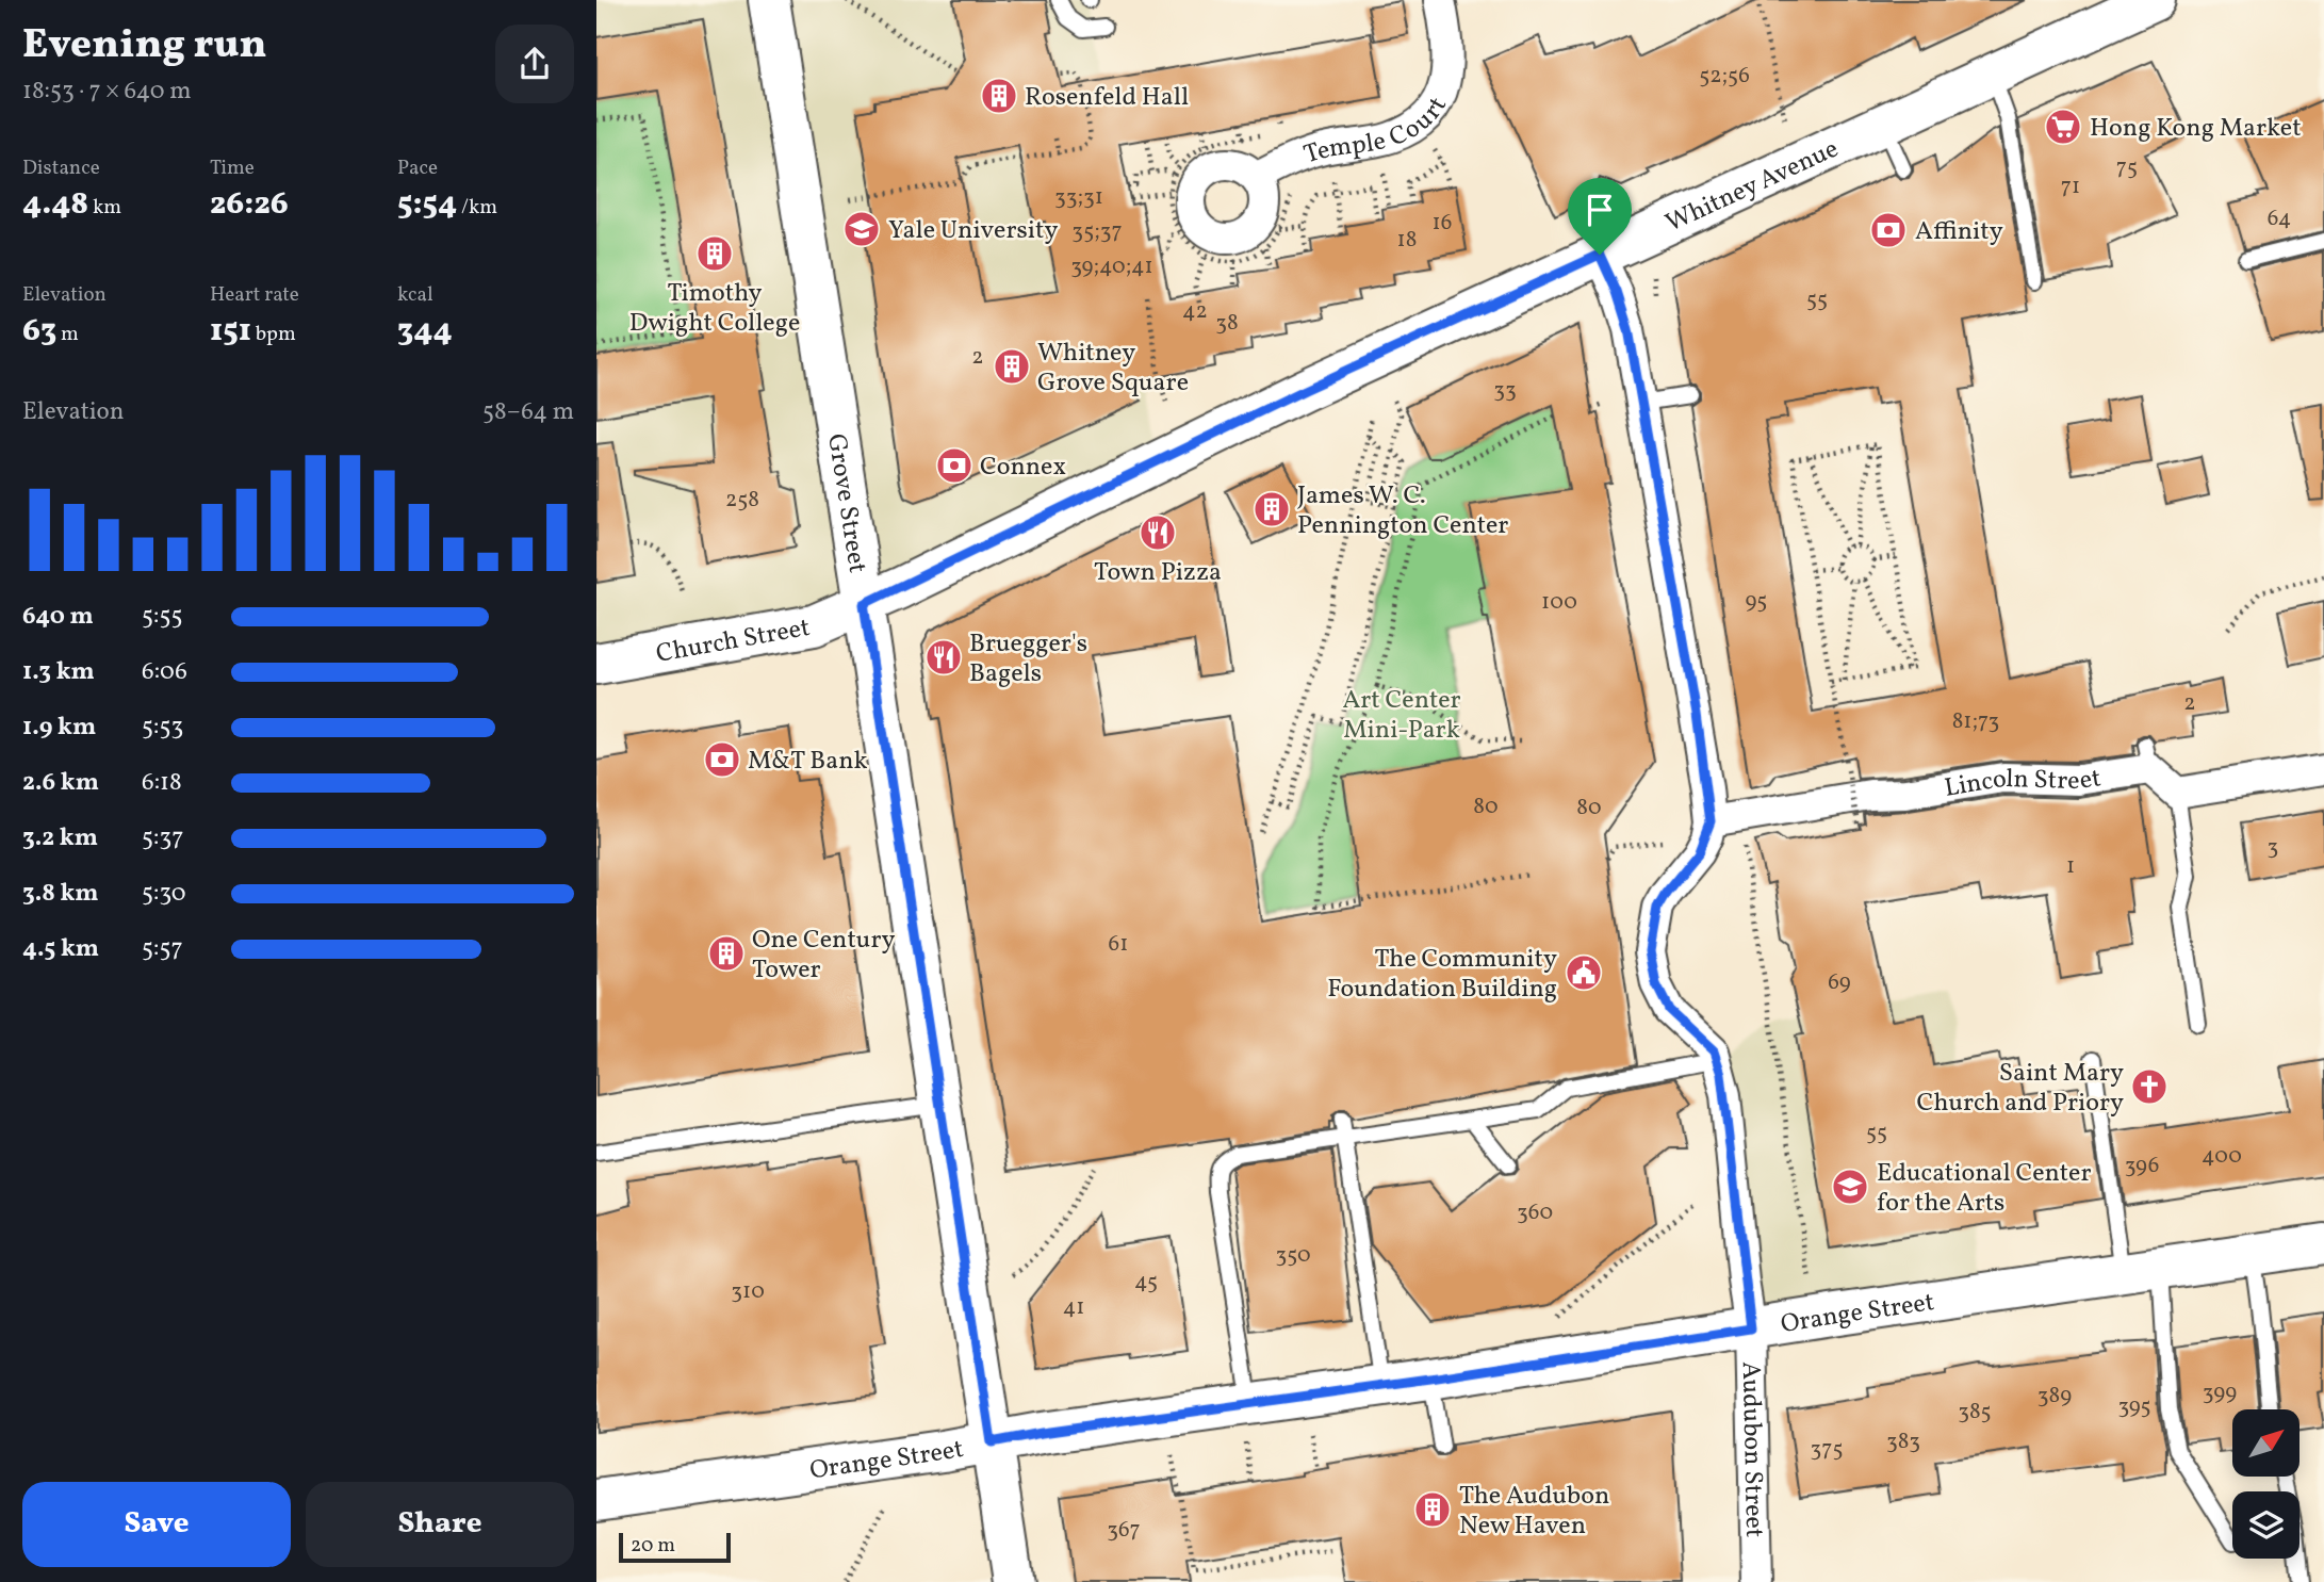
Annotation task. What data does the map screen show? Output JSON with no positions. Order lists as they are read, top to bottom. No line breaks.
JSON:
{"streets":{"main road":["Whitney Avenue","Grove Street","Church Street","Orange Street"],"street":["Temple Court","Lincoln Street","Audubon Street"]},"crossings":[["Whitney Avenue","Grove Street"],["Whitney Avenue","Church Street"],["Grove Street","Church Street"],["Grove Street","Orange Street"],["Lincoln Street","Audubon Street"],["Orange Street","Audubon Street"]],"parks":["Art Center Mini-Park"],"places":{"building":["Rosenfeld Hall","Timothy Dwight College","Whitney Grove Square","James W. C. Pennington Center","One Century Tower","The Audubon New Haven"],"supermarket":["Hong Kong Market"],"school or university":["Yale University","Educational Center for the Arts"],"bank":["Affinity","Connex","M&T Bank"],"restaurant":["Town Pizza","Bruegger's Bagels"],"public building":["The Community Foundation Building"],"church":["Saint Mary Church and Priory"]},"house_numbers":["52;56","75","71","33;31","64","16","35;37","18","39;40;41","55","42","38","2","33","258","95","100","2","81;73","80","80","3","1","61","69","55","400","396","360","350","45","310","41","399","389","395","385","383","375","367"],"scale_bar":"20 m","north":"top right","page":{"heading":["Evening run","18:53 · 7 × 640 m"],"stats":[["Distance","4.48 km"],["Time","26:26"],["Pace","5:54 /km"],["Elevation","63 m"],["Heart rate","151 bpm"],["kcal","344"]],"chart":["Elevation","58–64 m"],"list":[{"name":"640 m","note":"5:55"},{"name":"1.3 km","note":"6:06"},{"name":"1.9 km","note":"5:53"},{"name":"2.6 km","note":"6:18"},{"name":"3.2 km","note":"5:37"},{"name":"3.8 km","note":"5:30"},{"name":"4.5 km","note":"5:57"}],"buttons":["Save","Share"],"scale":"20 m"}}
